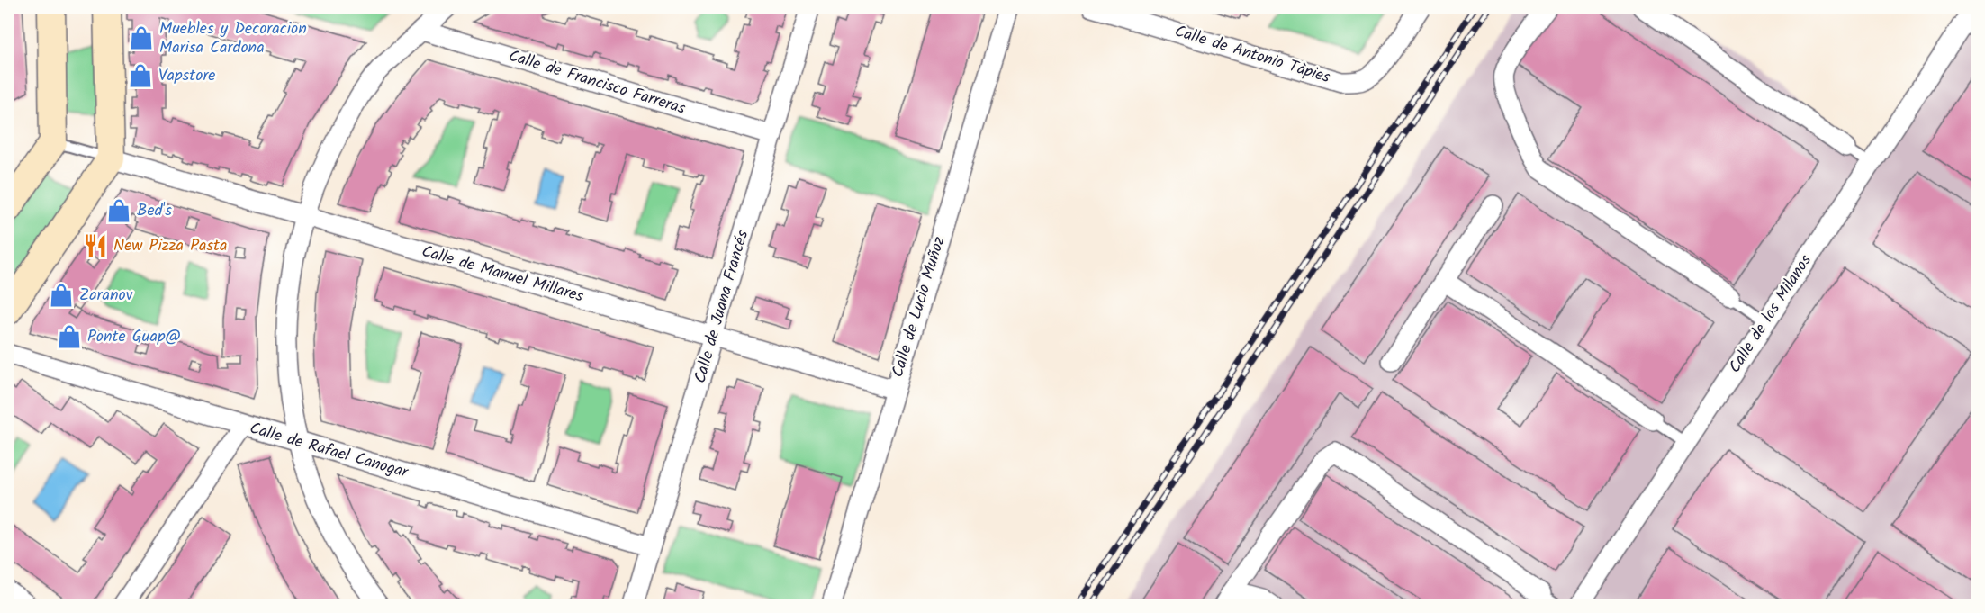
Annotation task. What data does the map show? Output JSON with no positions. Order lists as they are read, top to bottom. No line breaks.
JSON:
{"streets":{"street":["Calle de Antonio Tàpies","Calle de Francisco Farreras","Calle de Manuel Millares","Calle de Juana Francés","Calle de Lucio Muñoz","Calle de los Milanos","Calle de Rafael Canogar"]},"crossings":[["Calle de Francisco Farreras","Calle de Juana Francés"],["Calle de Manuel Millares","Calle de Juana Francés"],["Calle de Manuel Millares","Calle de Lucio Muñoz"],["Calle de Juana Francés","Calle de Rafael Canogar"]],"places":{"shop":["Muebles y Decoracion Marisa Cardona","Vapstore","Bed's","Zaranov","Ponte Guap@"],"restaurant":["New Pizza Pasta"]}}
